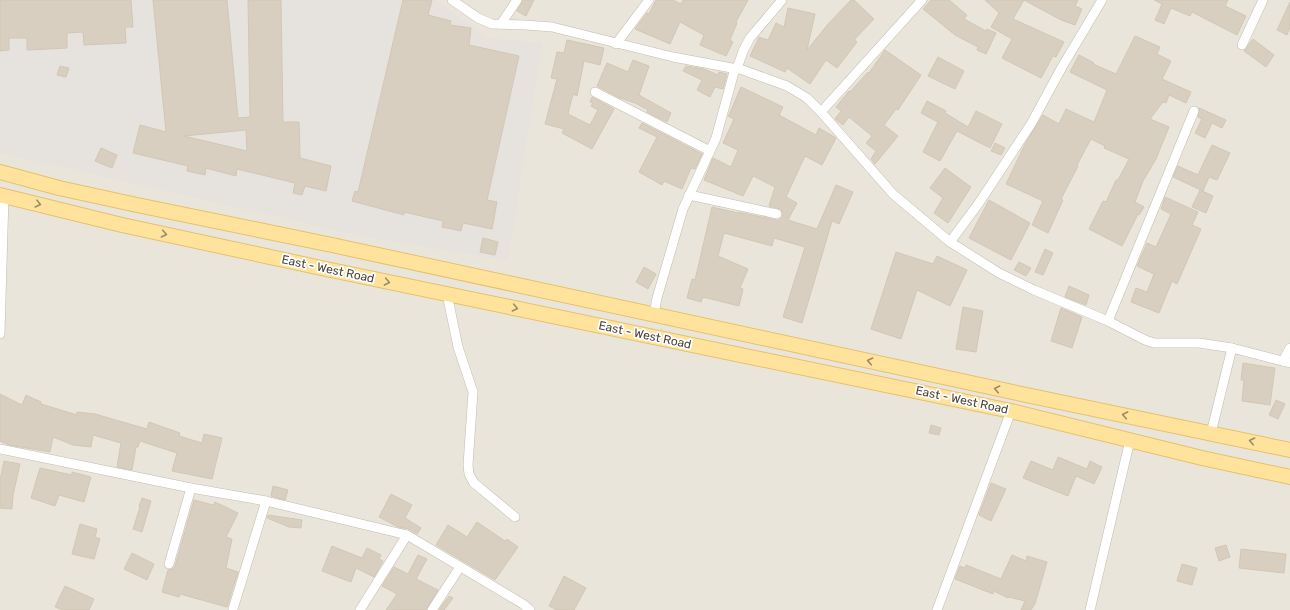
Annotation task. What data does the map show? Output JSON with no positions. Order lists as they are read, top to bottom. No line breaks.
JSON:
{"streets":{"main road":["East - West Road"]}}
